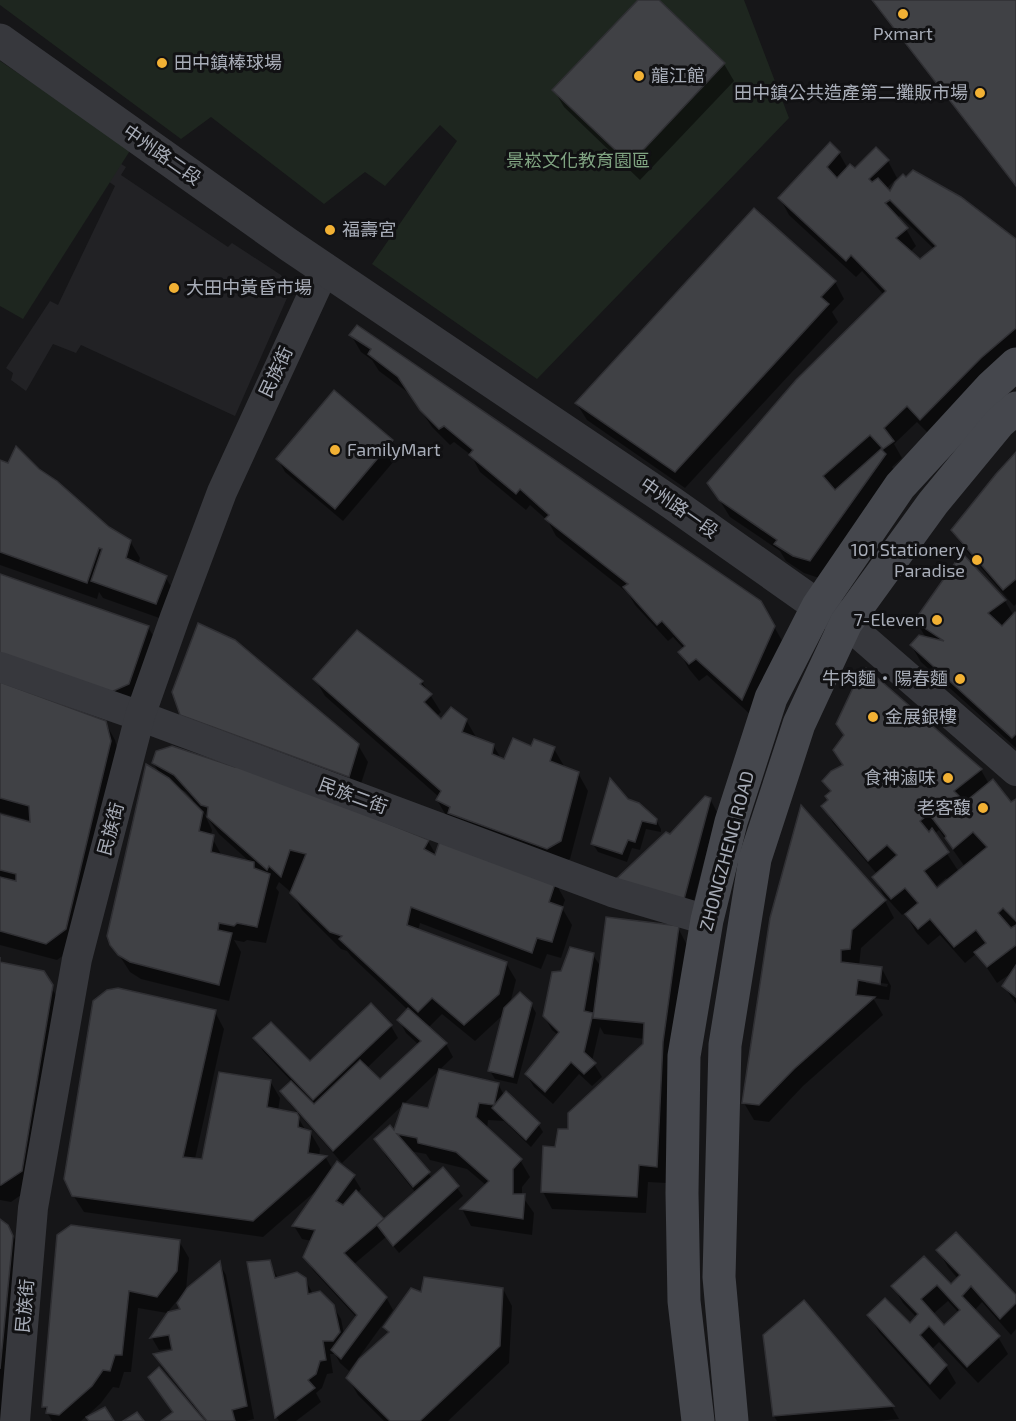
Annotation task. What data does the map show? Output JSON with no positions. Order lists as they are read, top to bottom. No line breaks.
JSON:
{"streets":{"main road":["ZHONGZHENG ROAD"],"street":["中州路二段","民族街","中州路一段","民族二街"]},"crossings":[["中州路二段","民族街"],["中州路二段","中州路一段"],["民族街","中州路一段"],["民族街","民族二街"],["中州路一段","ZHONGZHENG ROAD"],["民族二街","ZHONGZHENG ROAD"]],"parks":["景崧文化教育園區"],"places":["Pxmart","田中鎮棒球場","龍江館","田中鎮公共造產第二攤販市場","福壽宮","大田中黃昏市場","FamilyMart","101 Stationery Paradise","7-Eleven","牛肉麵‧陽春麵","金展銀樓","食神滷味","老客馥"]}
